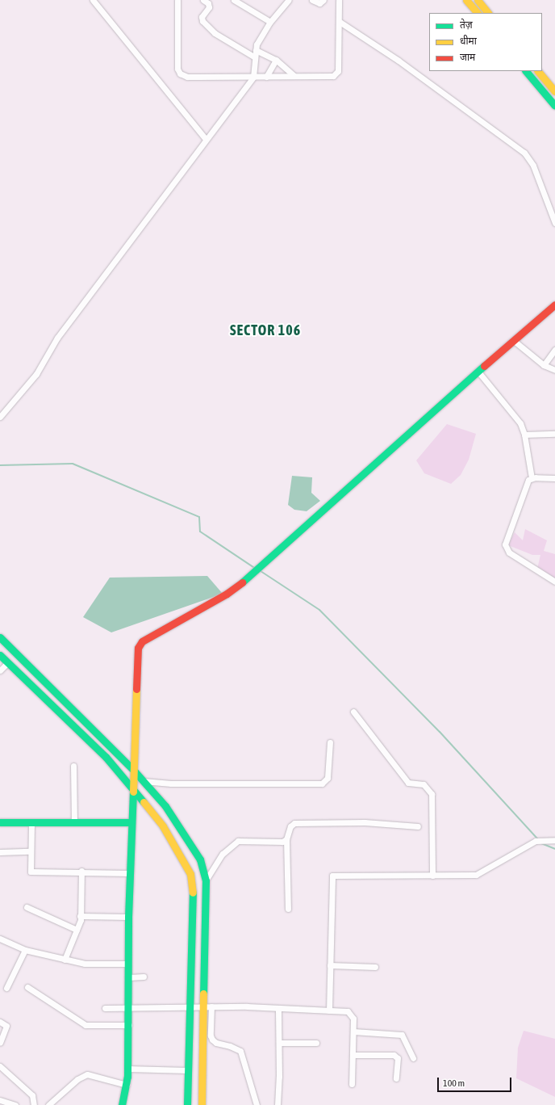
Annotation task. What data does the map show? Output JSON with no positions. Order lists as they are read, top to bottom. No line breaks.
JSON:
{"districts":["SECTOR 106"],"legend":["तेज़","धीमा","जाम"],"scale_bar":"100 m"}
